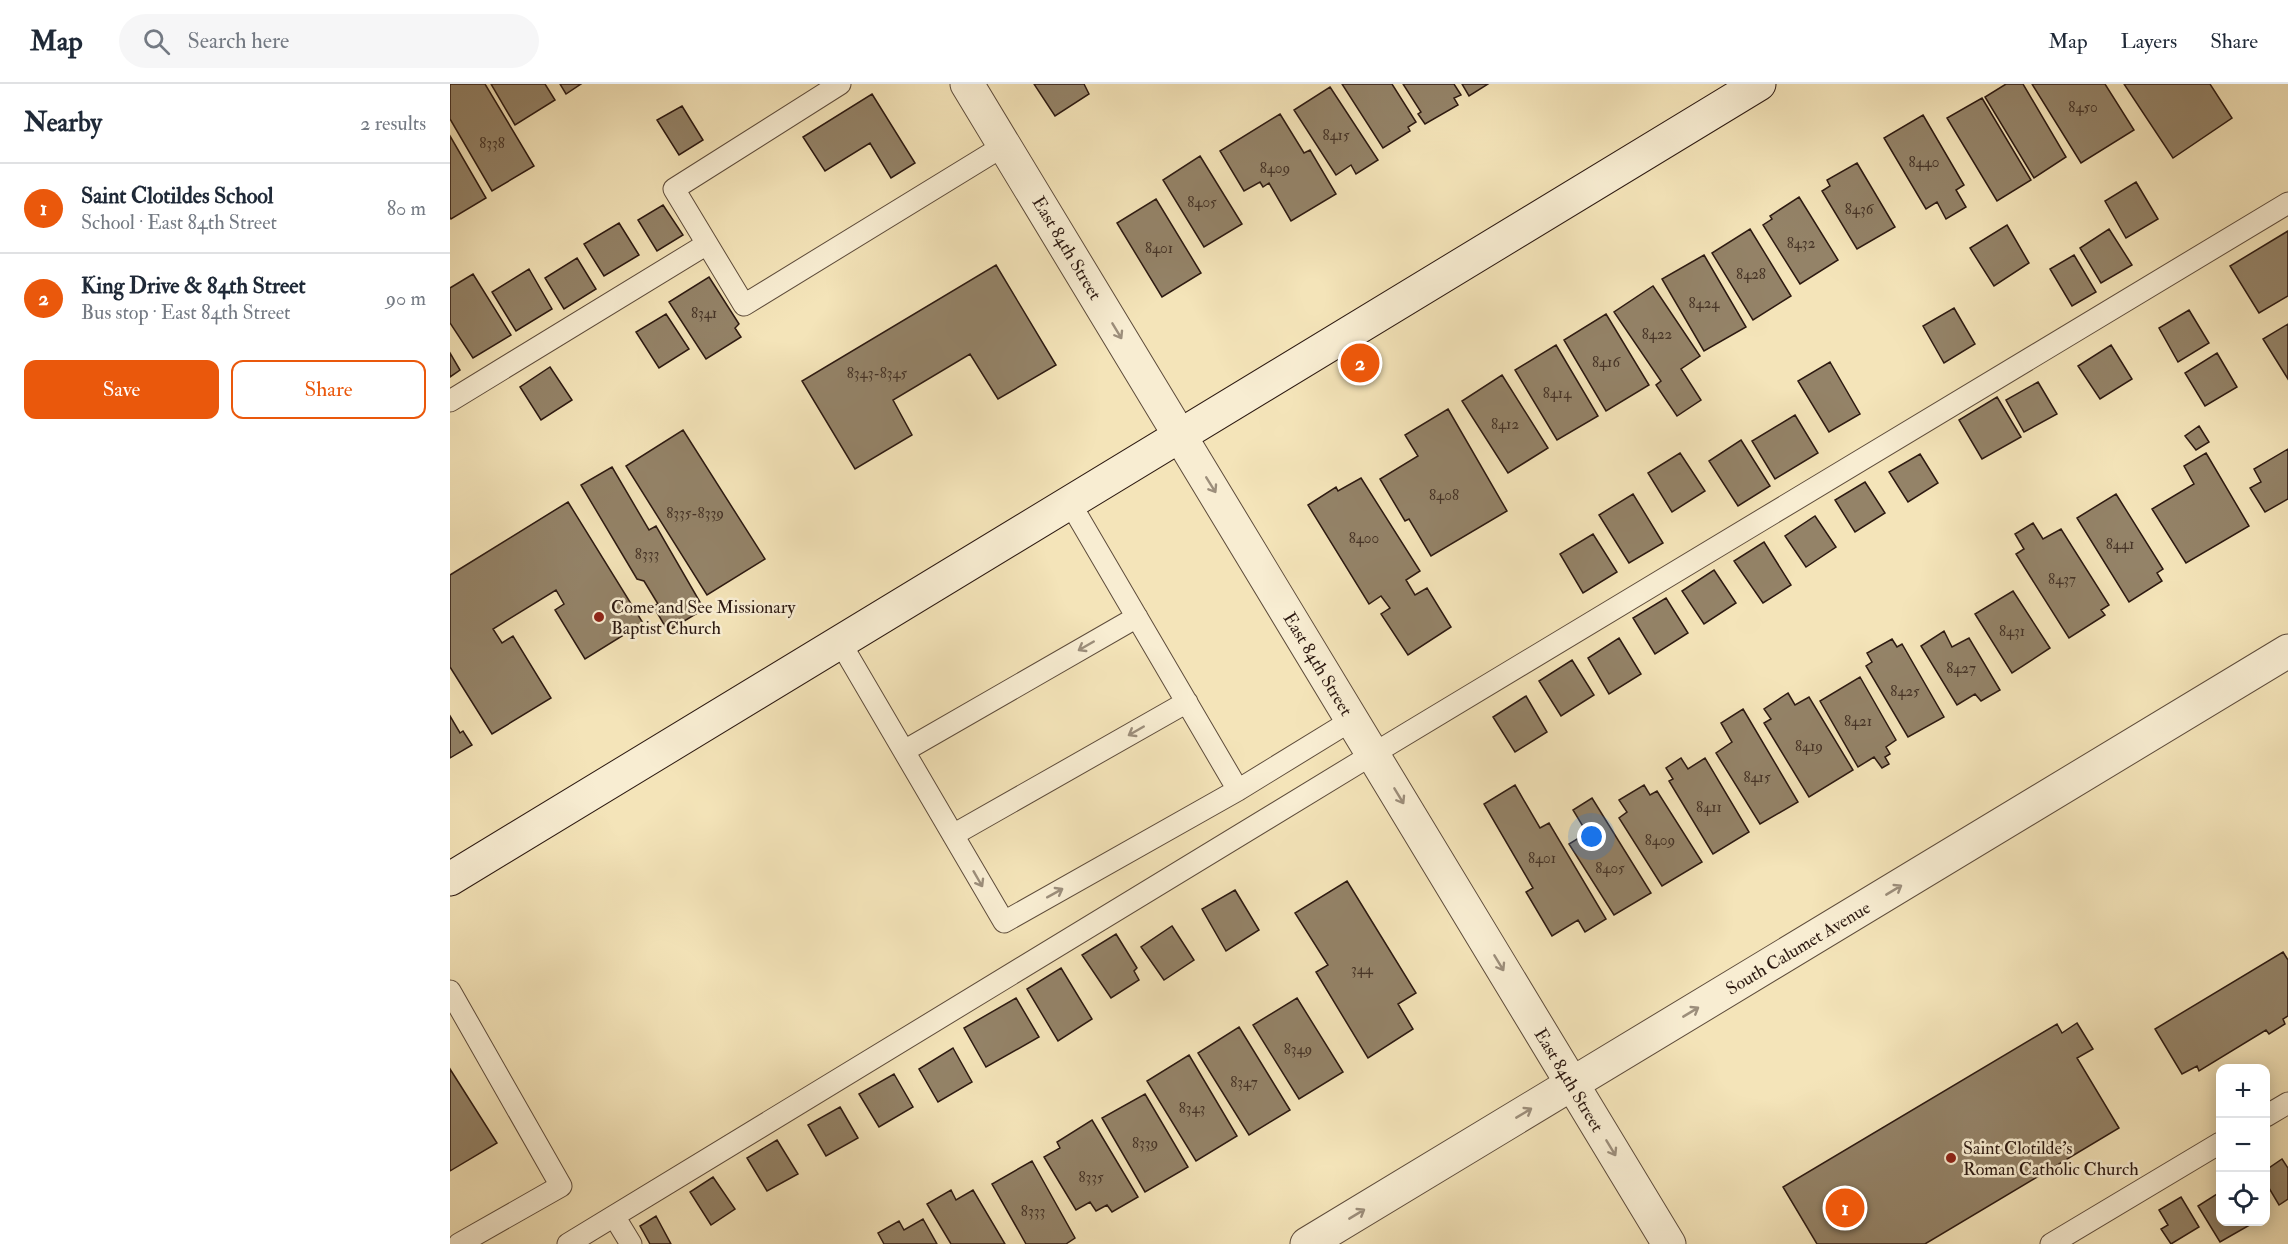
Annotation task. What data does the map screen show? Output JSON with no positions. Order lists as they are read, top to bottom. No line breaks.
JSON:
{"streets":{"street":["East 84th Street","South Calumet Avenue"]},"crossings":[["East 84th Street","South Calumet Avenue"]],"one_way":["East 84th Street","South Calumet Avenue"],"places":["Come and See Missionary Baptist Church","Saint Clotilde's Roman Catholic Church"],"house_numbers":["8450","8415","8338","8440","8409","8405","8436","8432","8401","8428","8424","8341","8422","8416","8343-8345","8414","8412","8408","8335-8339","8400","8441","8333","8437","8431","8427","8425","8421","8419","8415","8411","8409","8401","8405","344","8349","8347","8343","8339","8335","8333"],"page":{"header":"Map","search":"Search here","nav":["Map","Layers","Share"],"heading":["Nearby","2 results"],"list":[{"mark":"1","name":"Saint Clotildes School","note":"School · East 84th Street","value":"80 m"},{"mark":"2","name":"King Drive & 84th Street","note":"Bus stop · East 84th Street","value":"90 m"}],"pins":["2","1"],"buttons":["Save","Share"],"map_buttons":["+","−"]}}
